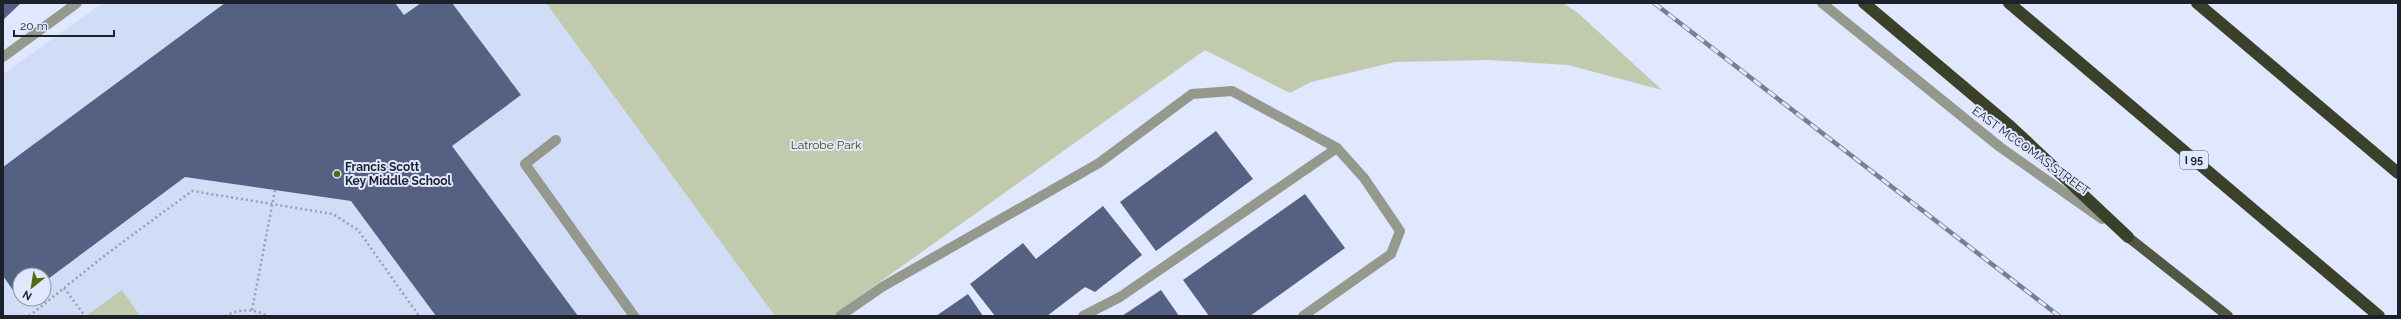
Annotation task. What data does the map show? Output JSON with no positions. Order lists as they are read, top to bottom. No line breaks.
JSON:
{"streets":{"highway":["I 95"],"main road":["EAST MCCOMAS STREET"]},"parks":["Latrobe Park"],"places":["Francis Scott Key Middle School"],"scale_bar":"20 m","north":"bottom left"}
